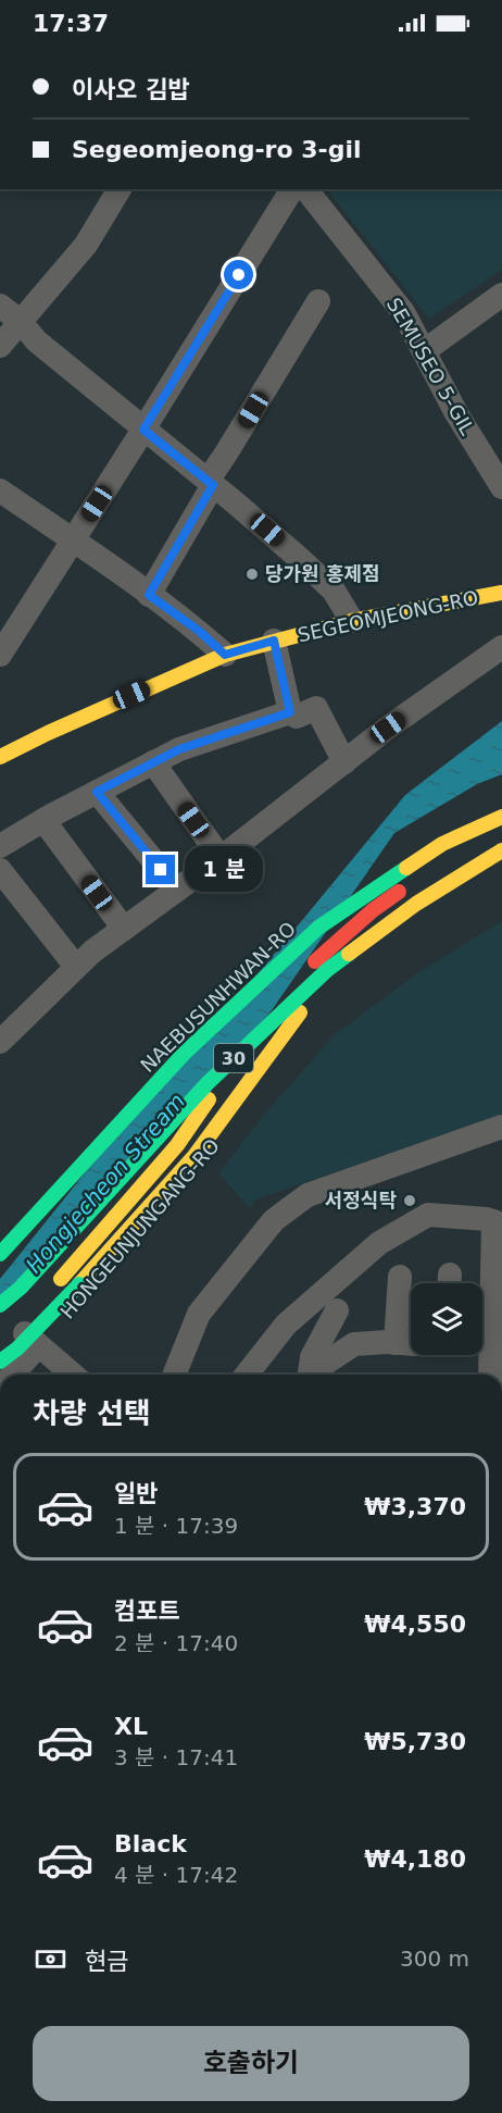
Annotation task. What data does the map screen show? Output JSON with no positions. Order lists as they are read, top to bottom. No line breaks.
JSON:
{"streets":{"main road":["SEGEOMJEONG-RO","NAEBUSUNHWAN-RO","30","HONGEUNJUNGANG-RO"],"street":["SEMUSEO 5-GIL"]},"water":["Hongjecheon Stream"],"places":["당가원 홍제점","서정식탁"],"page":{"status":"17:37","banner":["이사오 김밥","Segeomjeong-ro 3-gil"],"bubble":"1 분","heading":"차량 선택","list":[{"name":"일반","note":"1 분 · 17:39","value":"₩3,370"},{"name":"컴포트","note":"2 분 · 17:40","value":"₩4,550"},{"name":"XL","note":"3 분 · 17:41","value":"₩5,730"},{"name":"Black","note":"4 분 · 17:42","value":"₩4,180"}],"pay":["현금","300 m"],"buttons":"호출하기"}}
